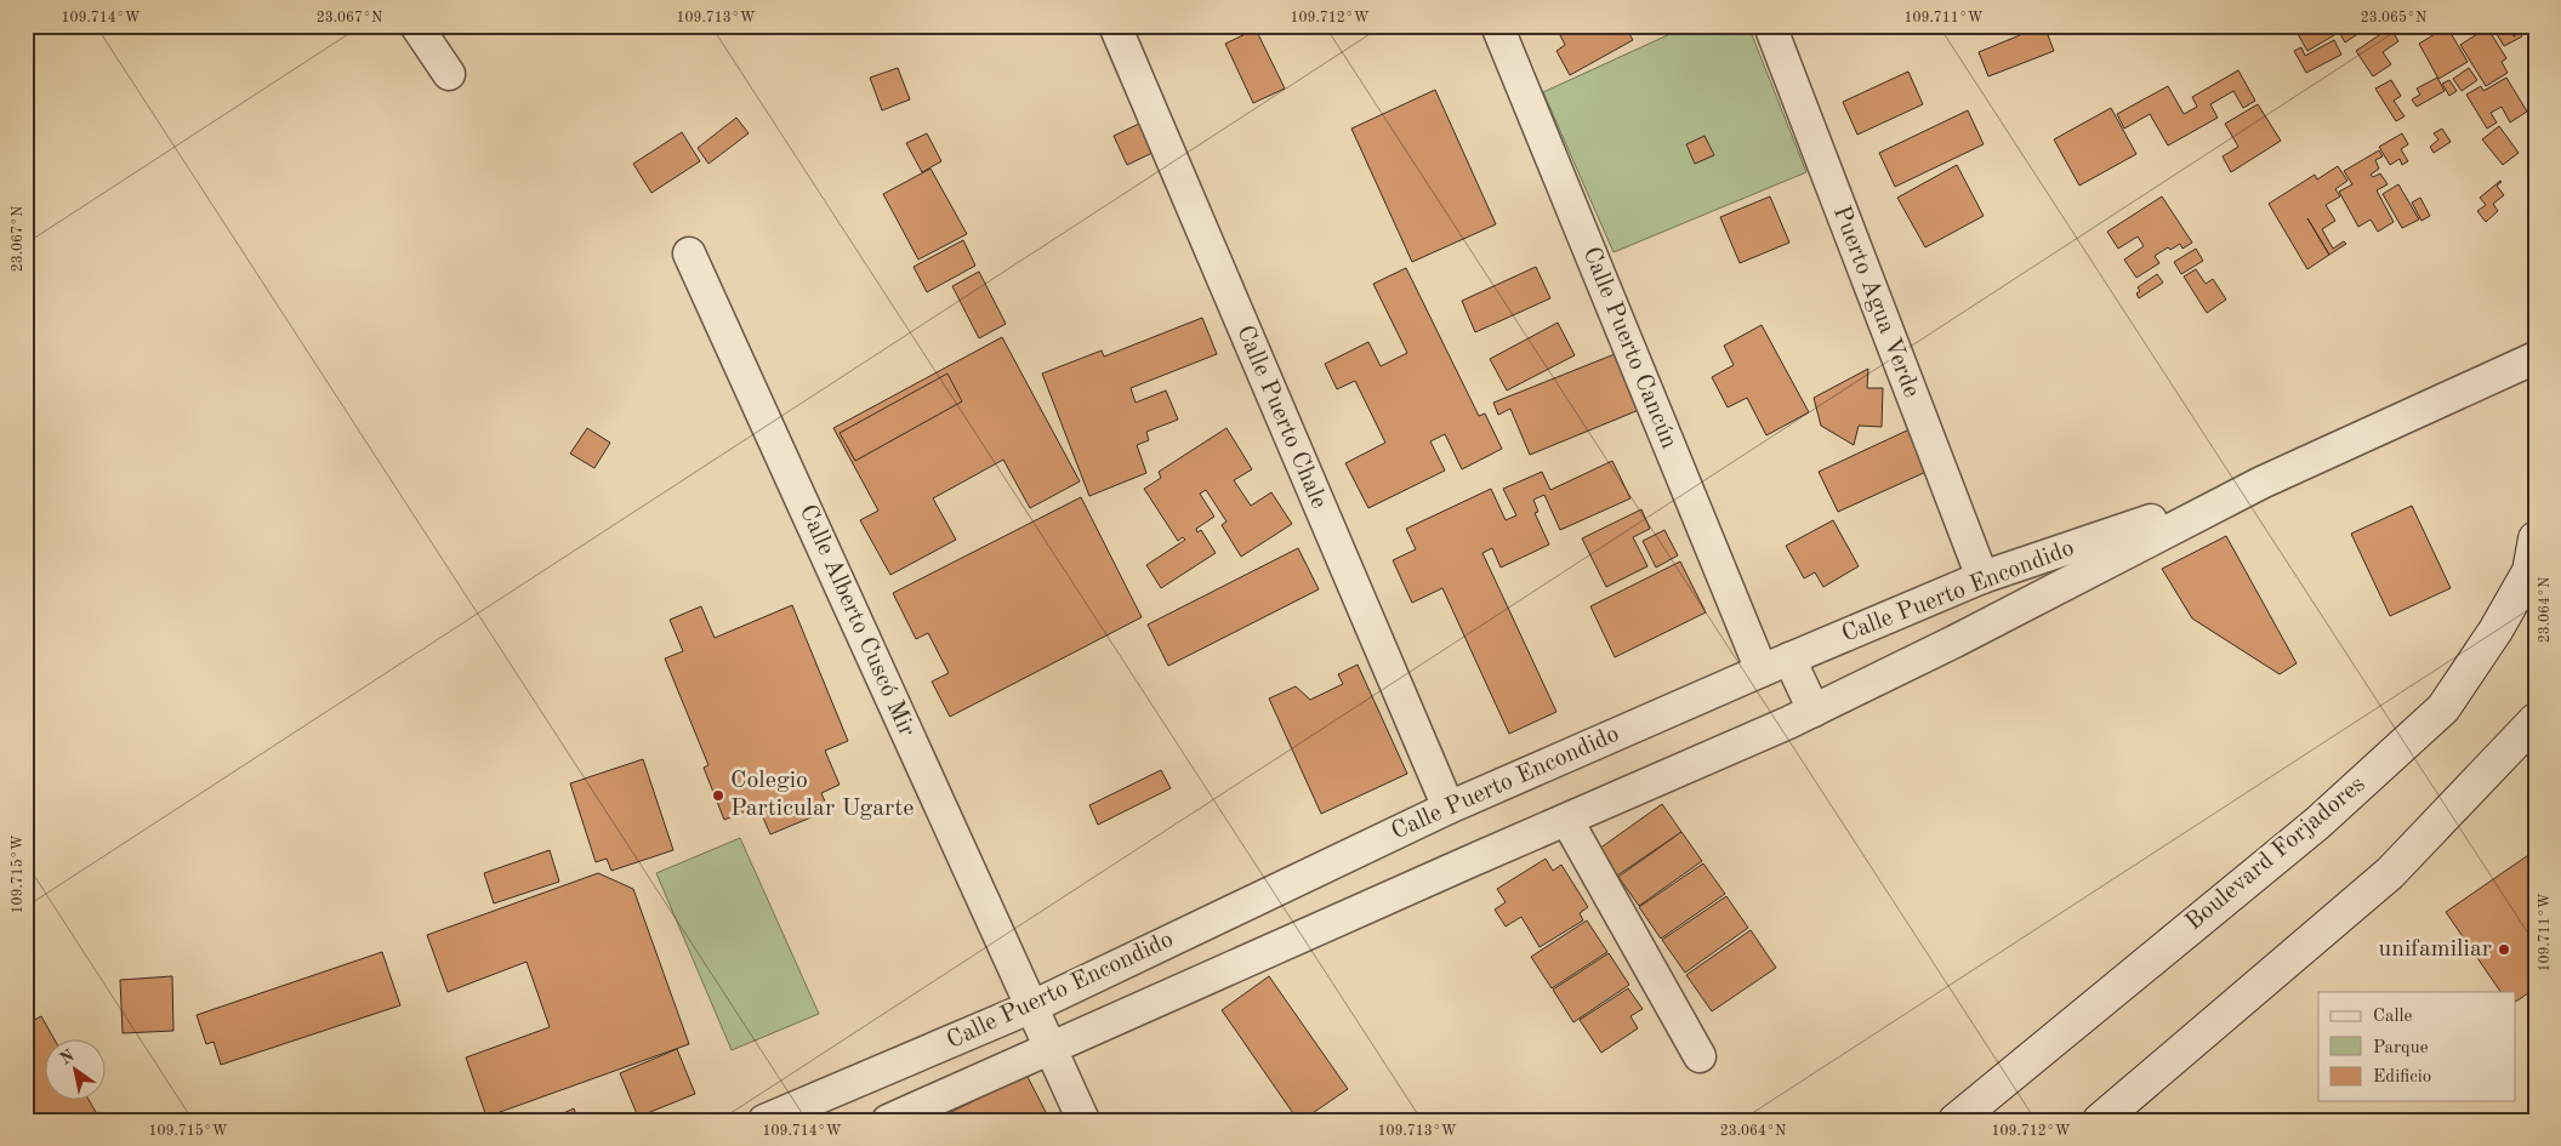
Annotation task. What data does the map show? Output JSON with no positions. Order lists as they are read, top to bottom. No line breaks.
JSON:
{"streets":{"main road":["Boulevard Forjadores"],"street":["Puerto Agua Verde","Calle Puerto Cancún","Calle Puerto Chale","Calle Puerto Encondido","Calle Alberto Cuscó Mir"]},"crossings":[["Puerto Agua Verde","Calle Puerto Encondido"],["Calle Puerto Cancún","Calle Puerto Encondido"],["Calle Puerto Chale","Calle Puerto Encondido"],["Calle Puerto Encondido","Calle Alberto Cuscó Mir"]],"places":["Colegio Particular Ugarte","unifamiliar"],"legend":["Calle","Parque","Edificio"],"north":"top left","coordinates":["109.714°W","23.067°N","109.713°W","109.712°W","109.711°W","23.065°N","23.064°N","109.715°W"]}
